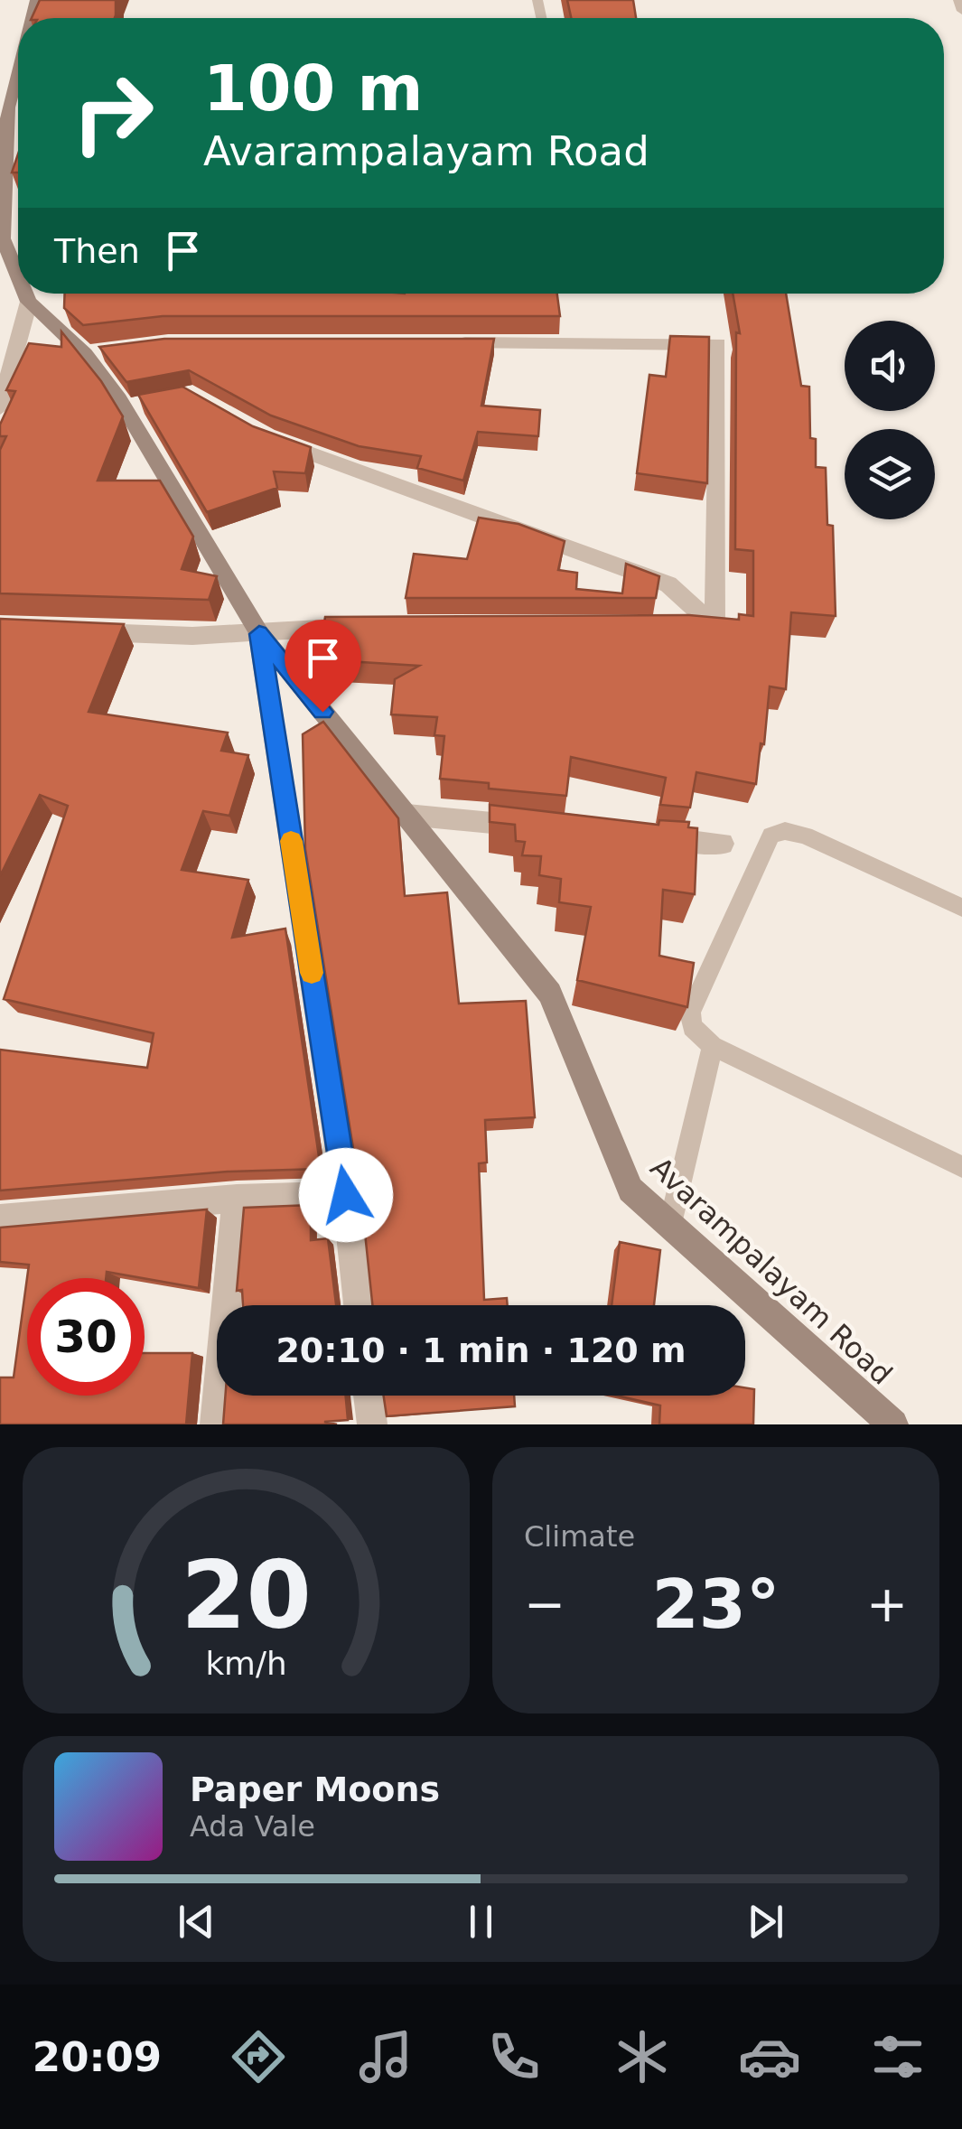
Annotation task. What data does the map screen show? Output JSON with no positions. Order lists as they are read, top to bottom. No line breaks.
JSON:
{"streets":{"street":["Avarampalayam Road"]},"page":{"turn":["100 m","Avarampalayam Road"],"then":"Then","limit":"30","trip":"20:10 · 1 min · 120 m","tile":"Climate","heat":["−","23°","+"],"song":["Paper Moons","Ada Vale"],"tabs":"20:09","gauge":["20","km/h"]}}
